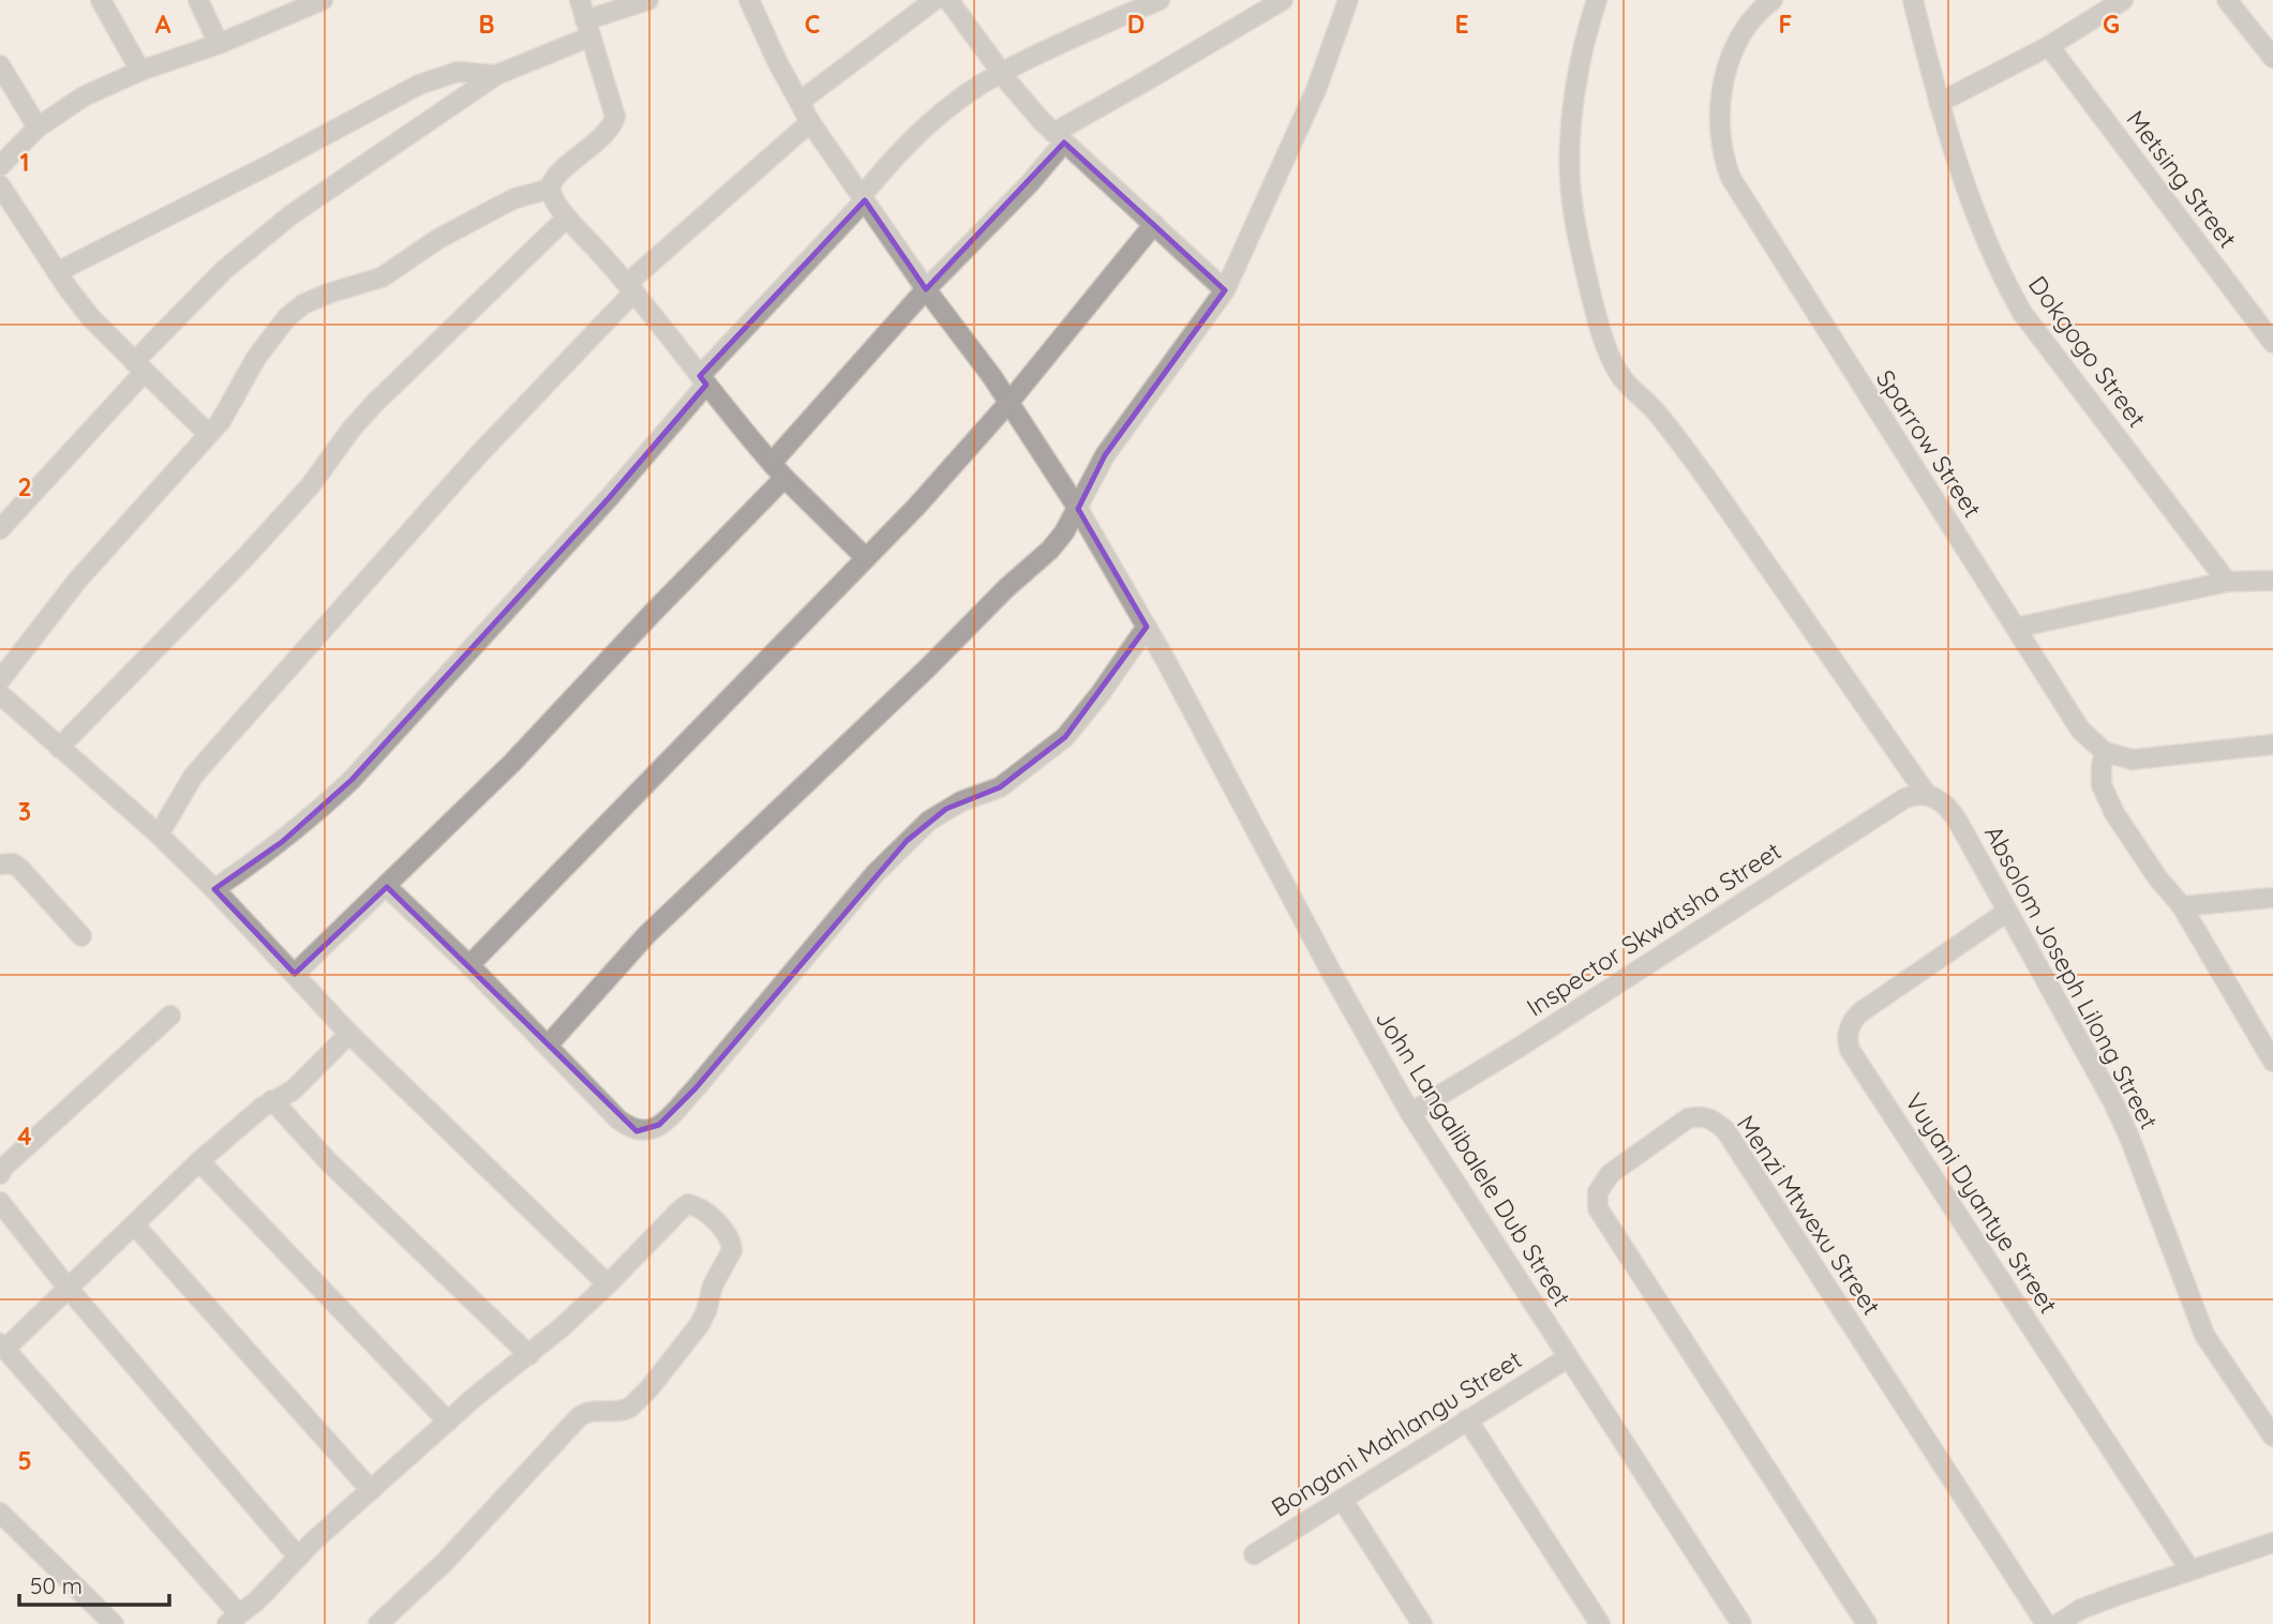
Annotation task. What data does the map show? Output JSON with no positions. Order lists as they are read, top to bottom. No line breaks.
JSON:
{"streets":{"street":["Metsing Street","Dokgogo Street","Sparrow Street","Inspector Skwatsha Street","Absolom Joseph Lilong Street","John Langalibalele Dub Street","Vuyani Dyantye Street","Menzi Mtwexu Street","Bongani Mahlangu Street"]},"crossings":[["Inspector Skwatsha Street","Absolom Joseph Lilong Street"],["Inspector Skwatsha Street","John Langalibalele Dub Street"],["Absolom Joseph Lilong Street","Vuyani Dyantye Street"],["John Langalibalele Dub Street","Bongani Mahlangu Street"]],"scale_bar":"50 m","grid":{"columns":["A","B","C","D","E","F","G"],"rows":["1","2","3","4","5"]}}
